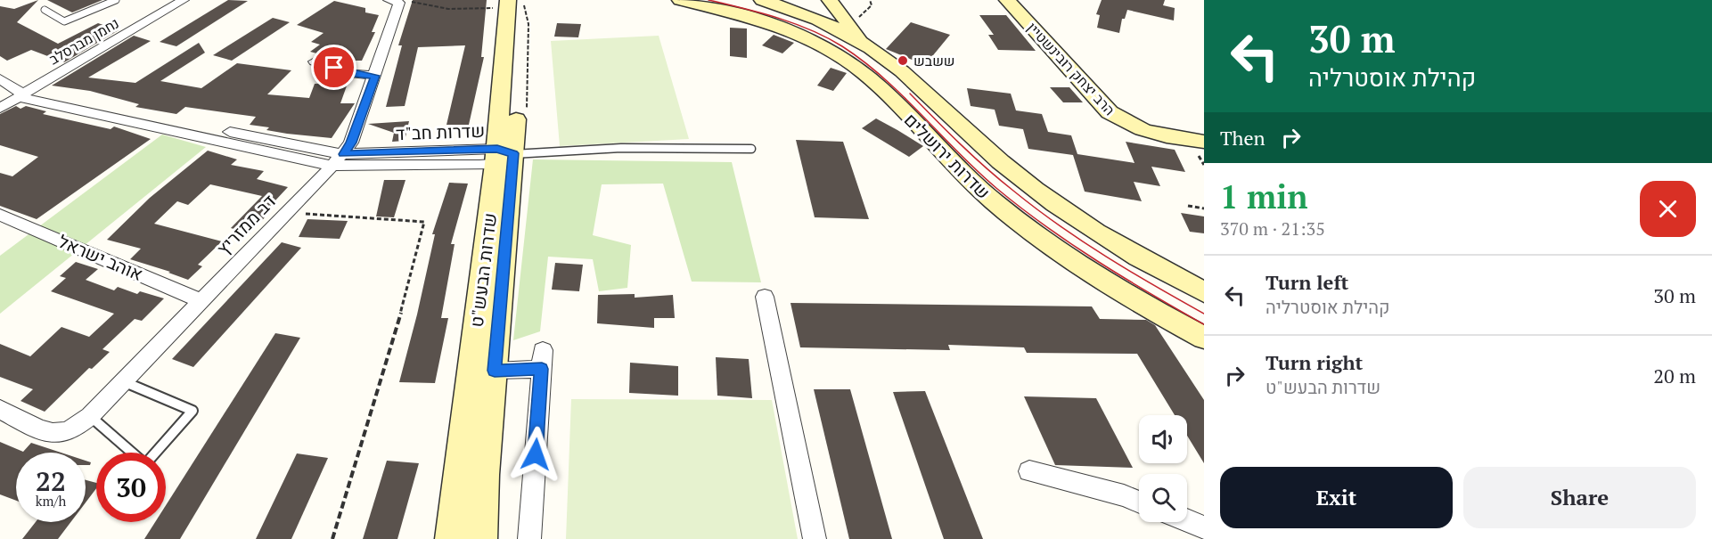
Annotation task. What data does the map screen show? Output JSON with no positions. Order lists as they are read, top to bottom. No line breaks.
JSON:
{"streets":{"main road":["הרב יצחק רובינשטיין","שדרות ירושלים","שדרות הבעש\"ט"],"street":["נחמן מברסלב","שדרות חב\"ד","דב ממזריץ","אוהב ישראל"]},"crossings":[["נחמן מברסלב","שדרות חב\"ד"],["שדרות חב\"ד","דב ממזריץ"],["שדרות חב\"ד","שדרות הבעש\"ט"],["דב ממזריץ","אוהב ישראל"]],"places":["ששבש"],"page":{"turn":["30 m","קהילת אוסטרליה"],"then":"Then","heading":["1 min","370 m · 21:35"],"list":[{"name":"Turn left","note":"קהילת אוסטרליה","value":"30 m"},{"name":"Turn right","note":"שדרות הבעש\"ט","value":"20 m"}],"speed":"22 km/h","limit":"30","buttons":["Exit","Share"]}}
